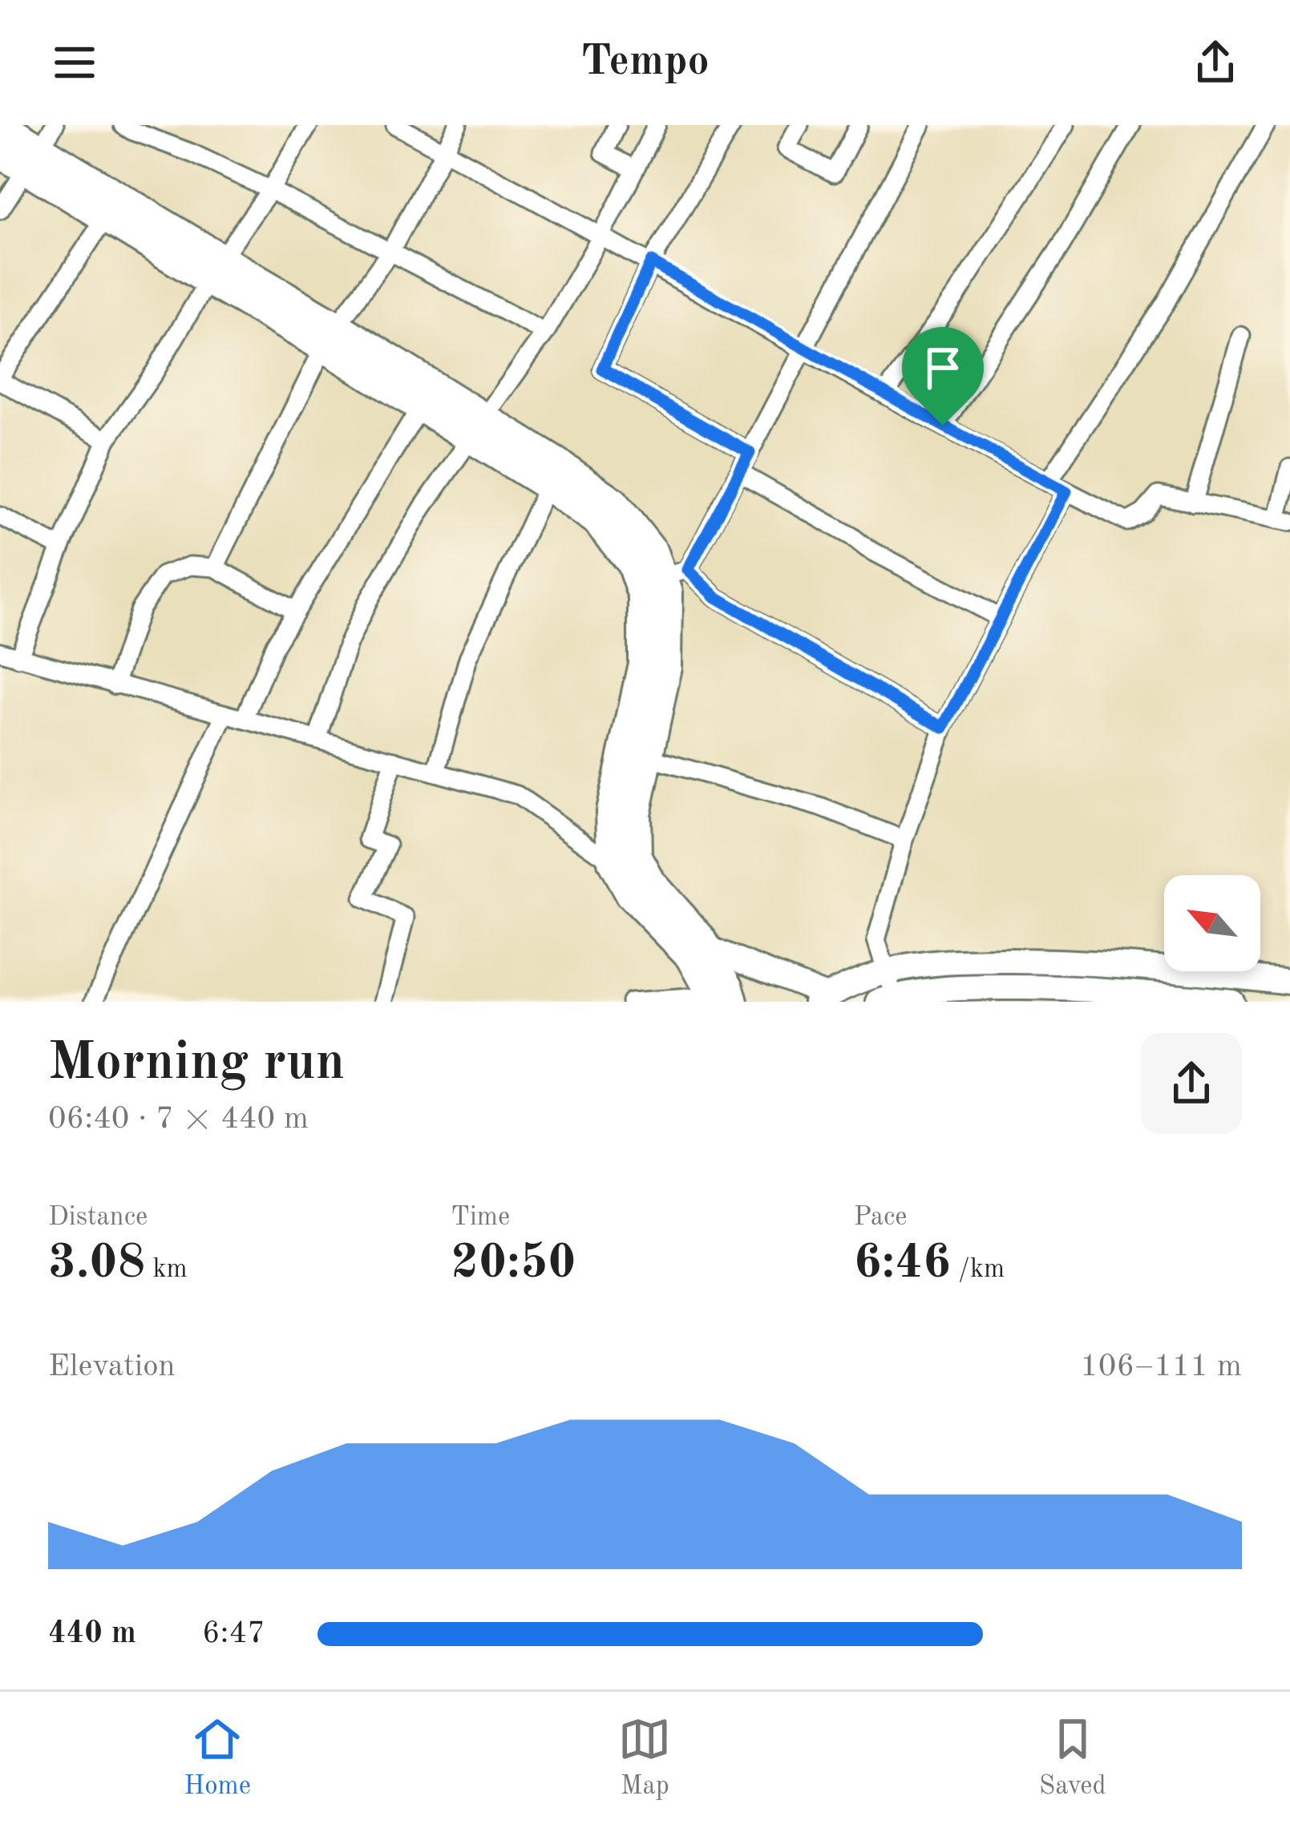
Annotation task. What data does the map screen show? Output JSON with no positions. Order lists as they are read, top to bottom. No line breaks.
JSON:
{"north":"top left","page":{"header":"Tempo","heading":["Morning run","06:40 · 7 × 440 m"],"stats":[["Distance","3.08 km"],["Time","20:50"],["Pace","6:46 /km"]],"chart":["Elevation","106–111 m"],"list":[{"name":"440 m","note":"6:47"}],"tabs":["Home","Map","Saved"]}}
